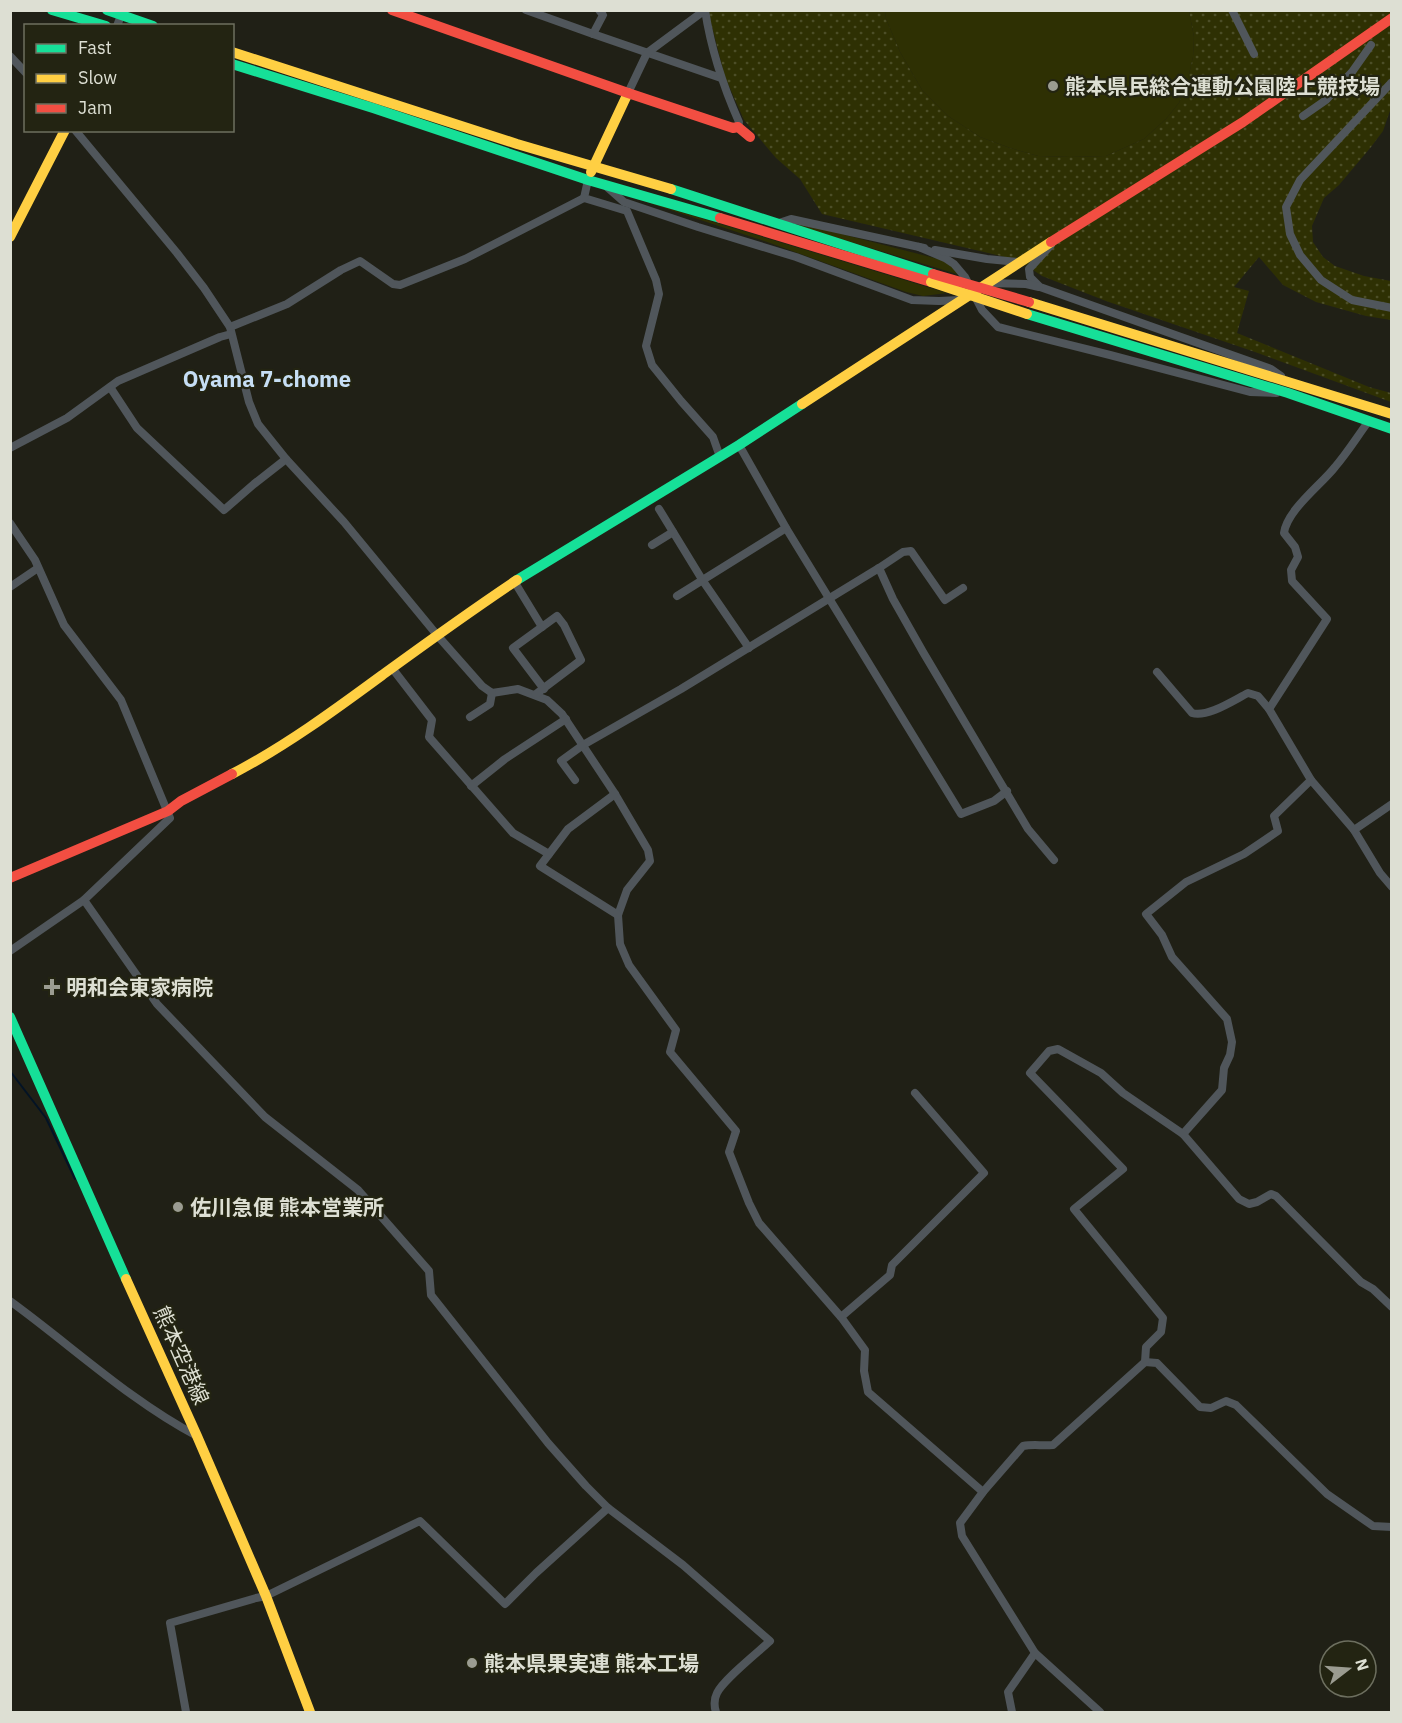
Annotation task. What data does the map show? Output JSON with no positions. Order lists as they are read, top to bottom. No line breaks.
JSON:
{"streets":{"street":["熊本空港線"]},"districts":["Oyama 7-chome"],"places":{"other":["熊本県民総合運動公園陸上競技場","佐川急便 熊本営業所","熊本県果実連 熊本工場"],"health":["明和会東家病院"]},"legend":["Fast","Slow","Jam"],"north":"right"}
